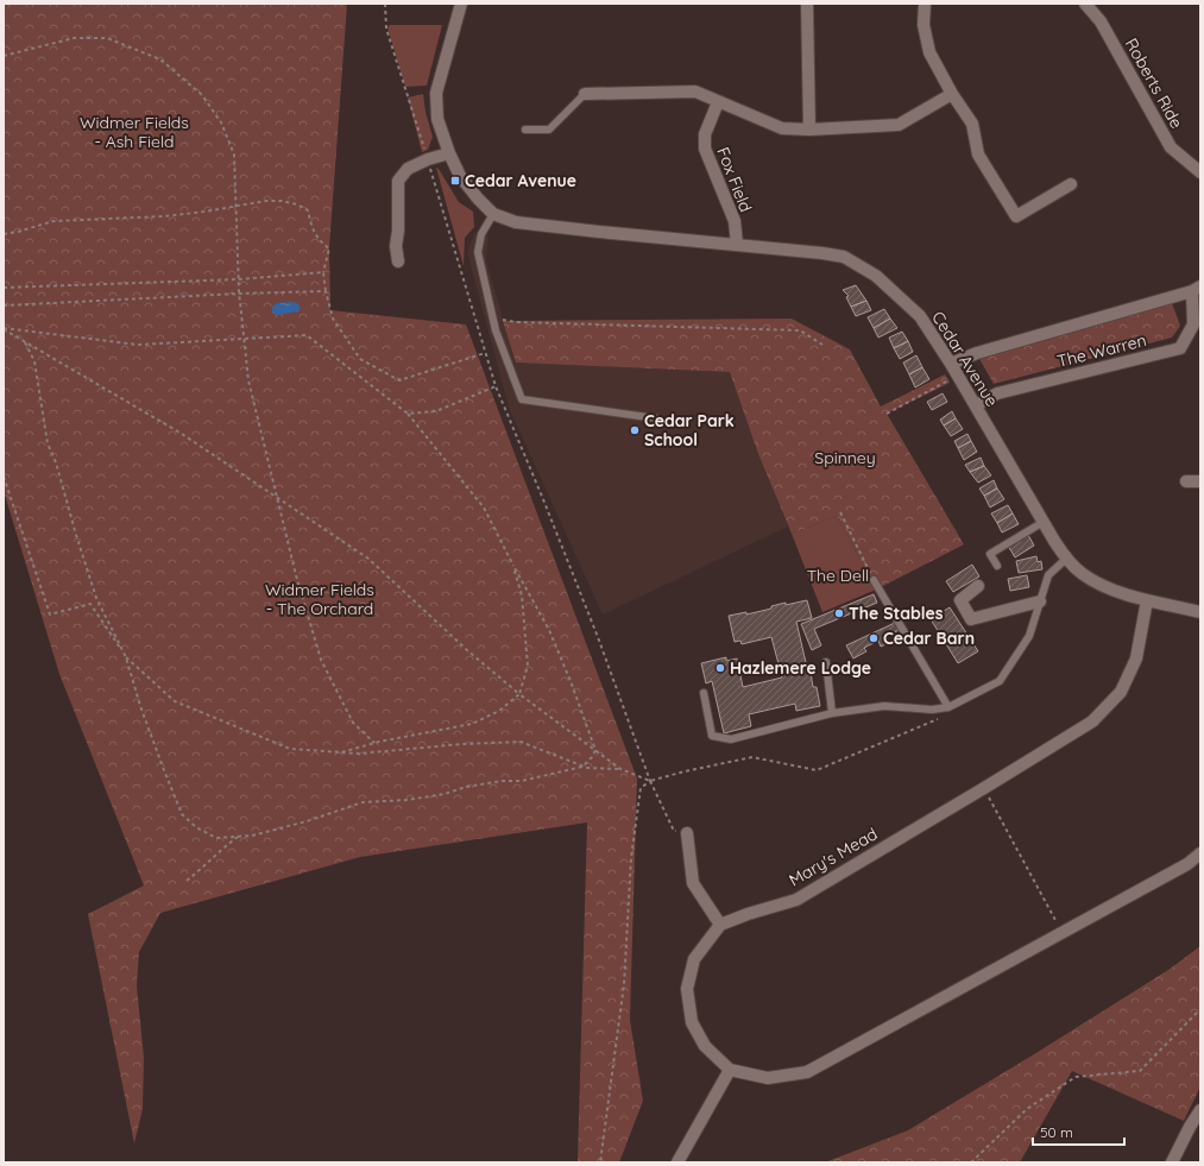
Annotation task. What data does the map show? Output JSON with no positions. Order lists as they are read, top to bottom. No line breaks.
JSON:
{"streets":{"street":["Roberts Ride","Fox Field","The Warren","Cedar Avenue","Mary's Mead"]},"crossings":[["Fox Field","Cedar Avenue"],["The Warren","Cedar Avenue"],["Cedar Avenue","Mary's Mead"]],"parks":["Widmer Fields - Ash Field","Spinney","The Dell","Widmer Fields - The Orchard"],"places":{"transit":["Cedar Avenue"],"other":["Cedar Park School","The Stables","Cedar Barn","Hazlemere Lodge"]},"scale_bar":"50 m"}
